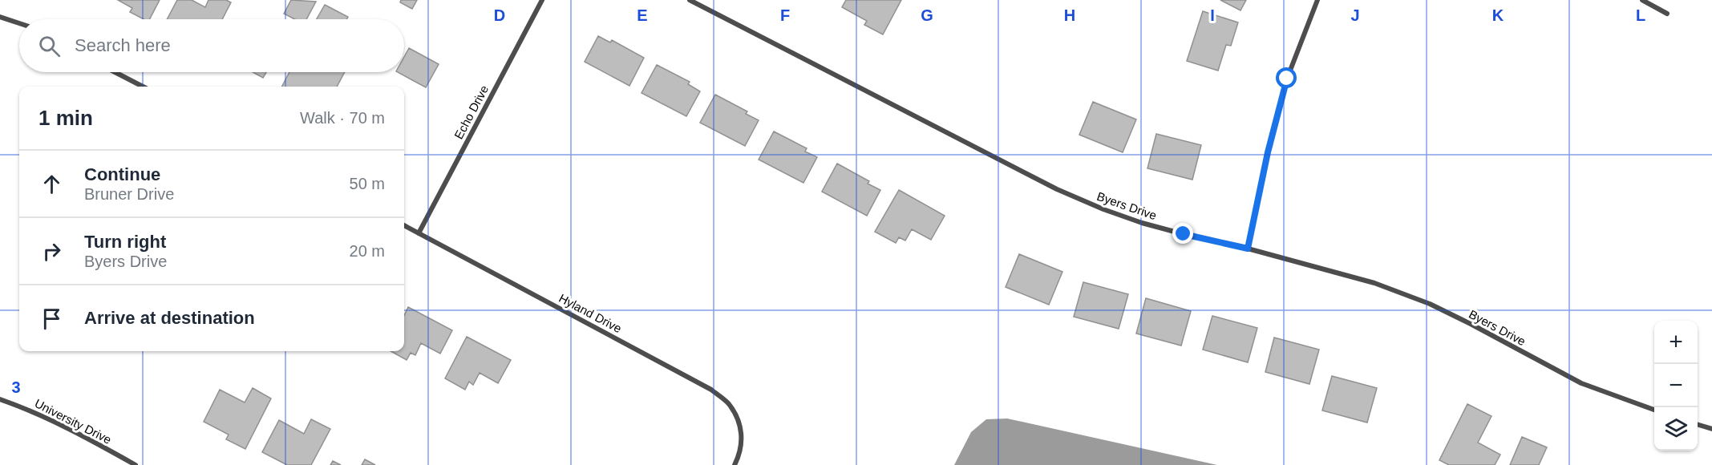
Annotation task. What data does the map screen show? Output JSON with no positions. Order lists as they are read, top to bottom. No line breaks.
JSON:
{"streets":{"street":["Echo Drive","Byers Drive","Hyland Drive","University Drive"]},"crossings":[["Echo Drive","Hyland Drive"]],"page":{"search":"Search here","heading":["1 min","Walk · 70 m"],"list":[["Continue","Bruner Drive","50 m"],["Turn right","Byers Drive","20 m"],"Arrive at destination"],"map_buttons":["+","−"]},"grid":{"columns":["D","E","F","G","H","I","J","K","L"],"rows":["3"]}}
